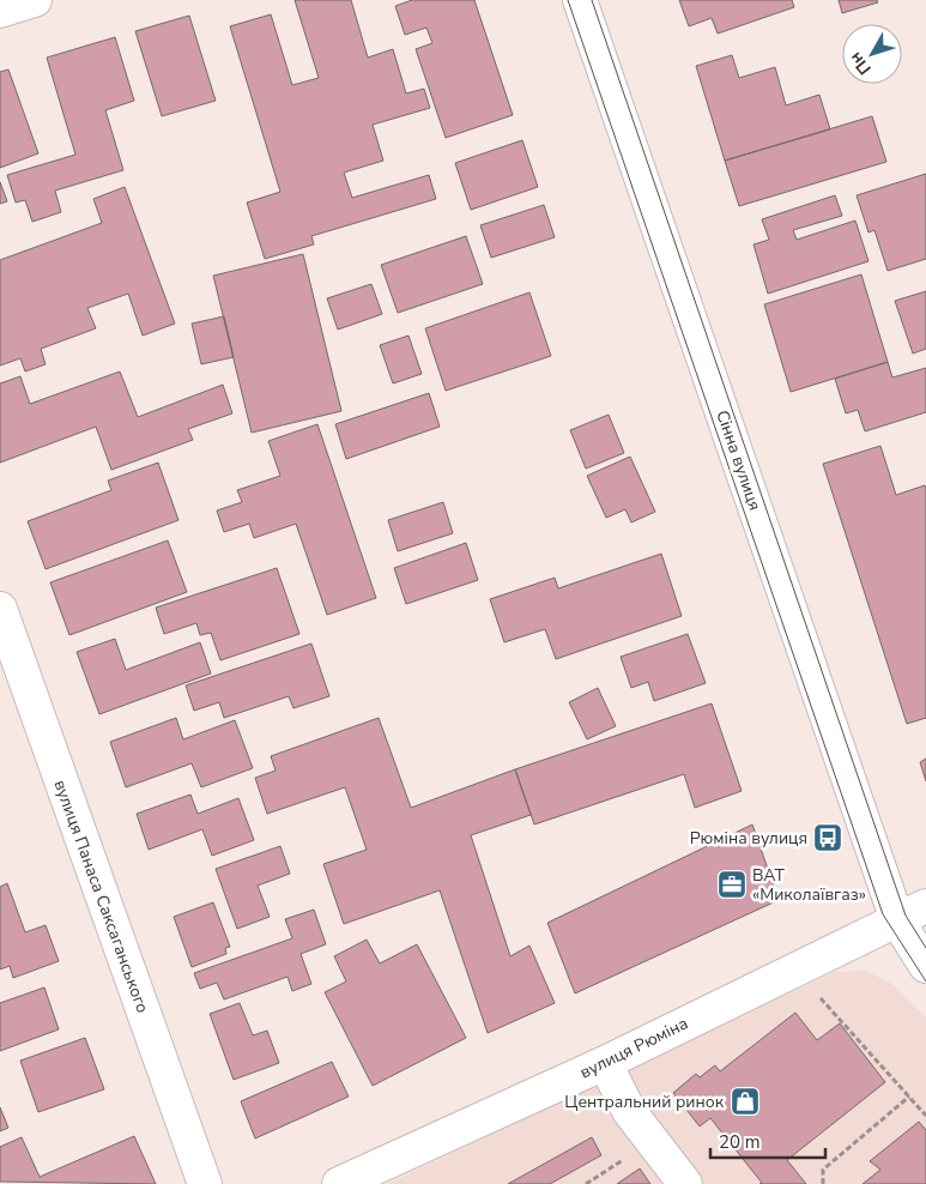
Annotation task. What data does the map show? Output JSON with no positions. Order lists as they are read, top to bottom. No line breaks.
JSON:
{"streets":{"street":["Сінна вулиця","вулиця Панаса Саксаганського","вулиця Рюміна"]},"crossings":[["Сінна вулиця","вулиця Рюміна"]],"places":{"bus stop":["Рюміна вулиця"],"office":["ВАТ «Миколаївгаз»"],"shop":["Центральний ринок"]},"scale_bar":"20 m","north":"bottom left"}
